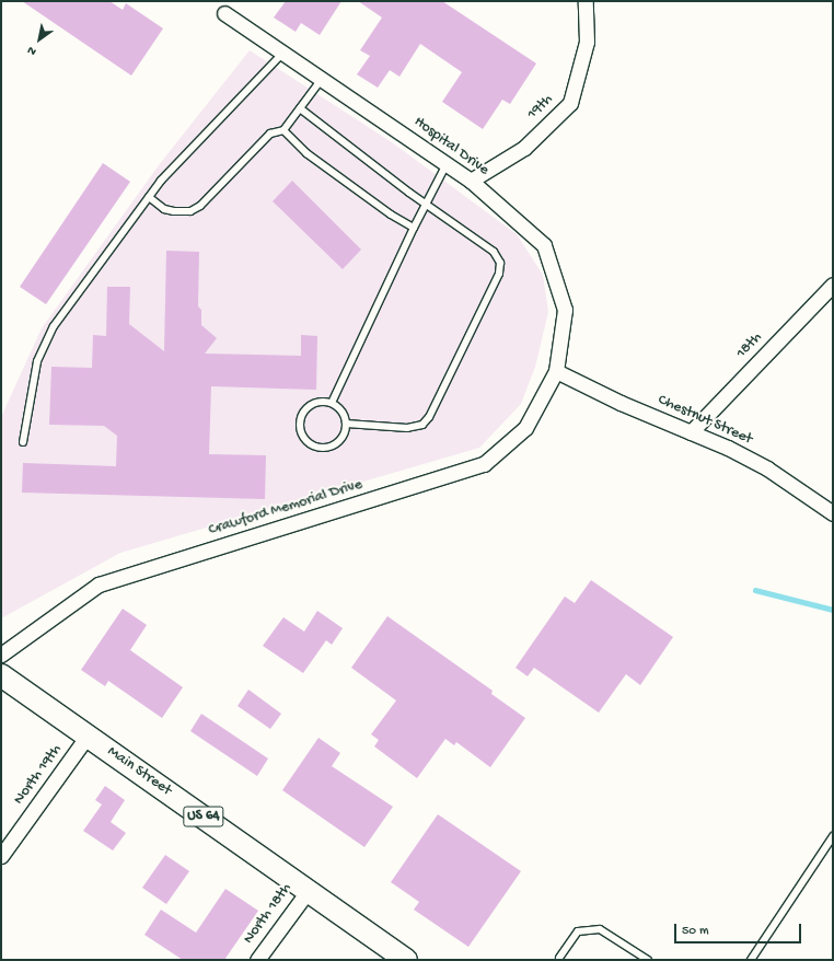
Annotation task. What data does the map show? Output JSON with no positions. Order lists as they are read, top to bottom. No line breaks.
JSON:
{"streets":{"main road":["Main Street","US 64"],"street":["19th","Hospital Drive","18th","Chestnut Street","Crawford Memorial Drive","North 19th","North 18th"]},"crossings":[["19th","Hospital Drive"],["Hospital Drive","Chestnut Street"],["Hospital Drive","Crawford Memorial Drive"],["18th","Chestnut Street"],["Chestnut Street","Crawford Memorial Drive"],["Main Street","North 19th"],["Main Street","North 18th"]],"scale_bar":"50 m","north":"bottom left"}
